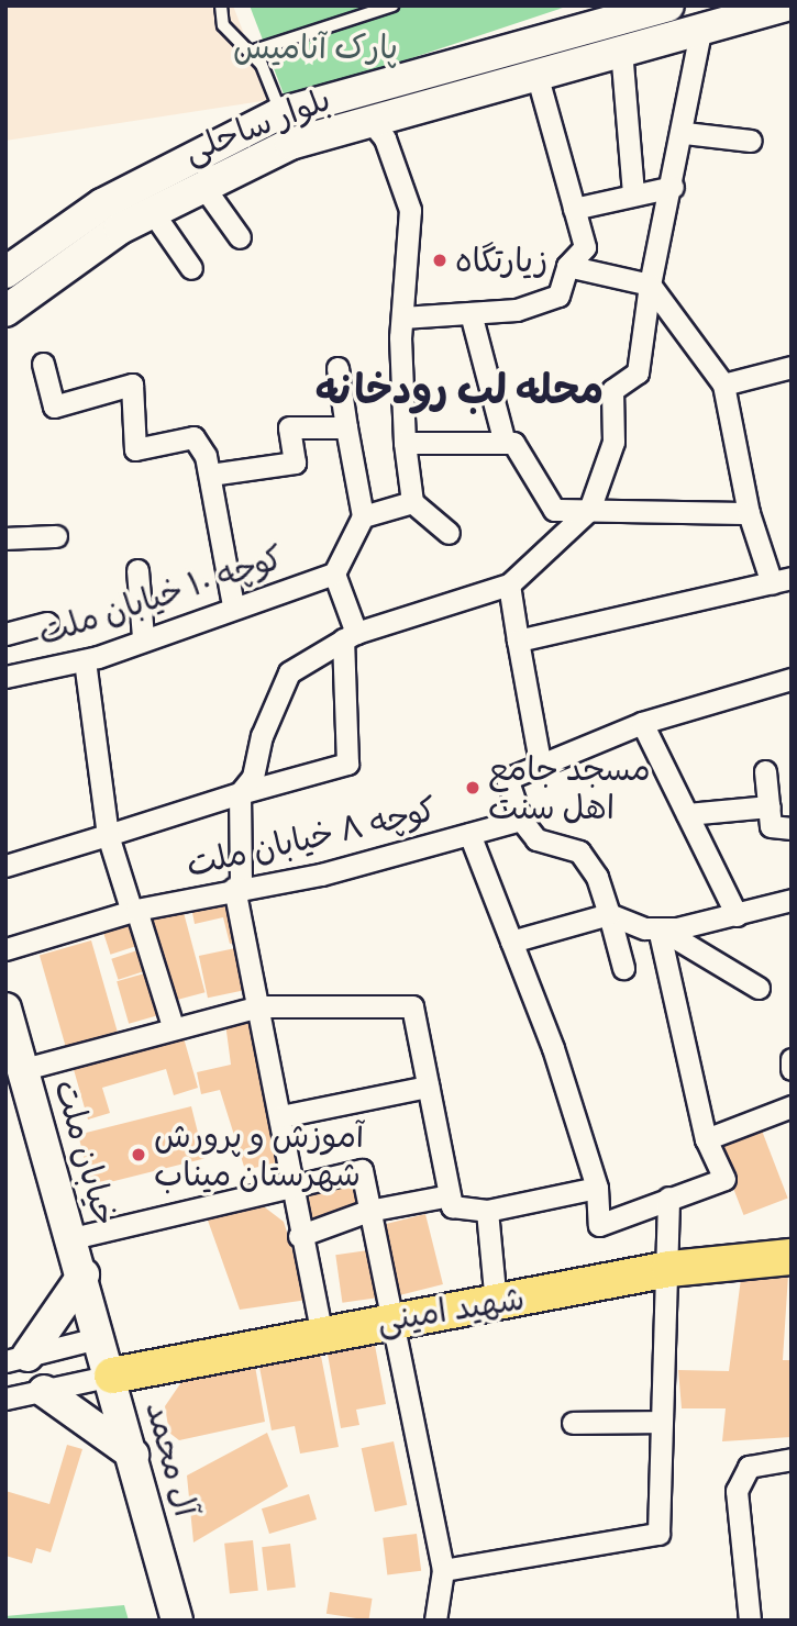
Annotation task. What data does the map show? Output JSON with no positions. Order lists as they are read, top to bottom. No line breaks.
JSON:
{"streets":{"main road":["بلوار ساحلی","خیابان ملت","شهید امینی","آل محمد"],"street":["کوچه ۱۰ خیابان ملت","کوچه ۸ خیابان ملت"]},"crossings":[["خیابان ملت","آل محمد"],["شهید امینی","آل محمد"]],"districts":["محله لب رودخانه"],"parks":["پارک آنامیس"],"places":["زیارتگاه","مسجد جامع اهل سنت","آموزش و پرورش شهرستان میناب"]}
